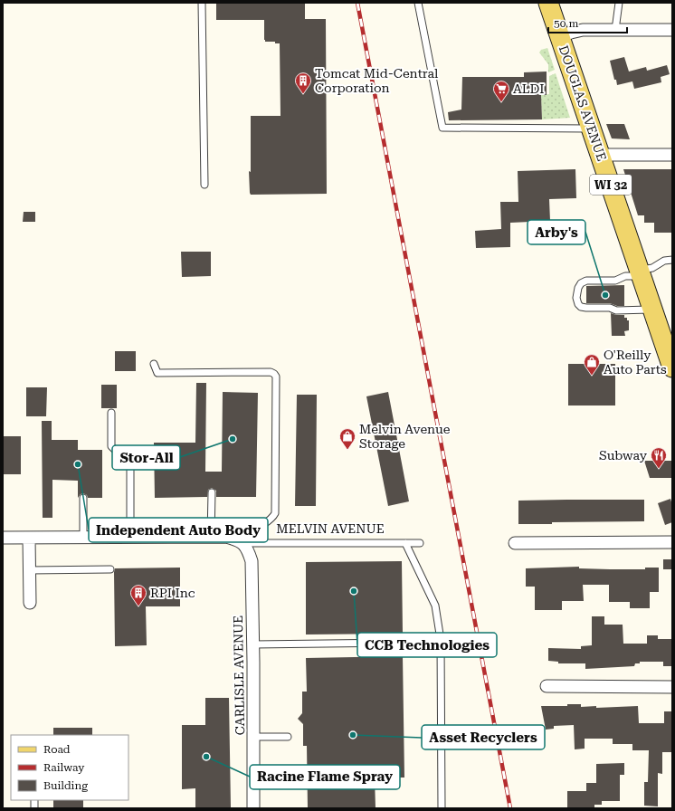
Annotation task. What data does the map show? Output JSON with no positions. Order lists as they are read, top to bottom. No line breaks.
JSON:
{"streets":{"main road":["DOUGLAS AVENUE","WI 32"],"street":["MELVIN AVENUE","CARLISLE AVENUE"]},"crossings":[["MELVIN AVENUE","CARLISLE AVENUE"]],"places":{"building":["Tomcat Mid-Central Corporation","RPI Inc"],"supermarket":["ALDI"],"other":["Arby's","Stor-All","Independent Auto Body","CCB Technologies","Asset Recyclers","Racine Flame Spray"],"shop":["O'Reilly Auto Parts","Melvin Avenue Storage"],"restaurant":["Subway"]},"legend":["Road","Railway","Building"],"scale_bar":"50 m"}
